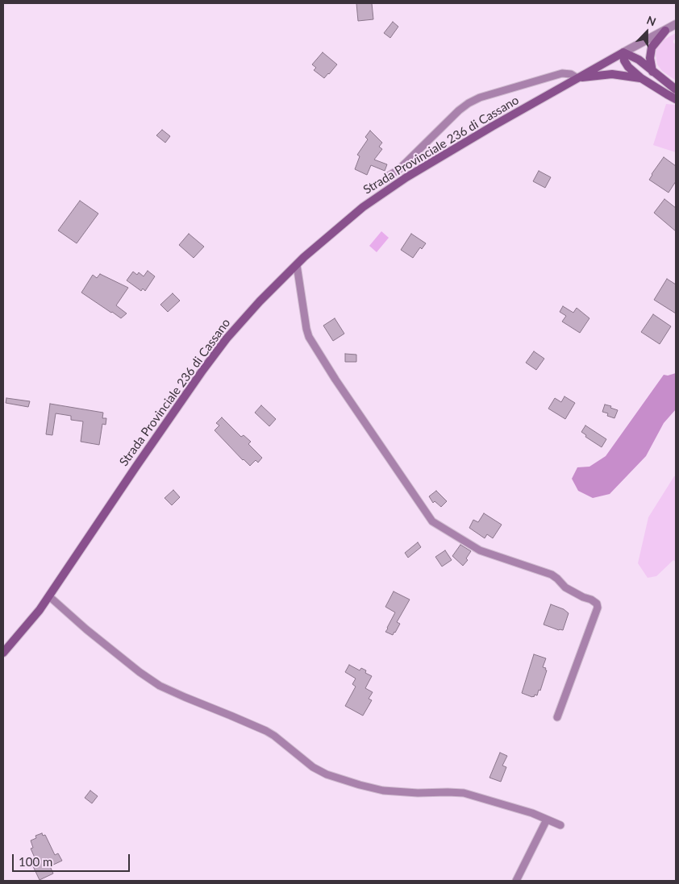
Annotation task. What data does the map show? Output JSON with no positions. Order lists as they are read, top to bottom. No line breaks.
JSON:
{"streets":{"main road":["Strada Provinciale 236 di Cassano"]},"scale_bar":"100 m","north":"top"}
